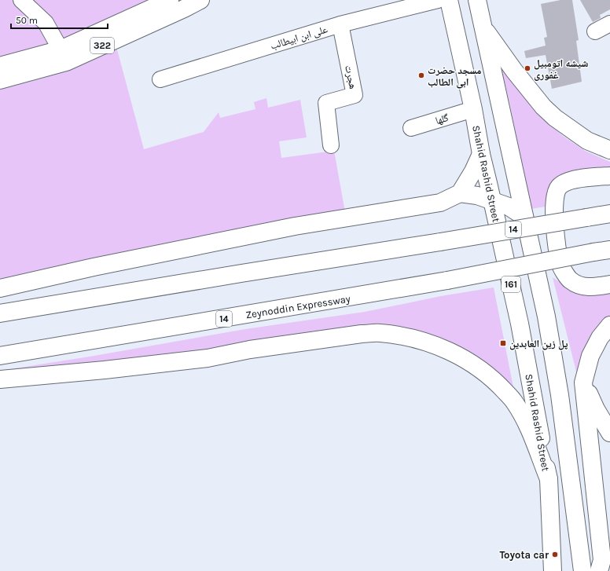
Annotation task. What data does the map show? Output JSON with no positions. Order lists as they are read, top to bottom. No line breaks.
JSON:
{"streets":{"main road":["322","Shahid Rashid Street","14","161","Zeynoddin Expressway"],"street":["علی ابن ابیطالب","هجرت","گلها"]},"crossings":[["علی ابن ابیطالب","هجرت"],["گلها","Shahid Rashid Street"]],"places":{"other":["شیشه اتومبیل غفوری","مسجد حضرت ابی الطالب","Toyota car"],"transit":["پل زین العابدین"]},"scale_bar":"50 m"}
